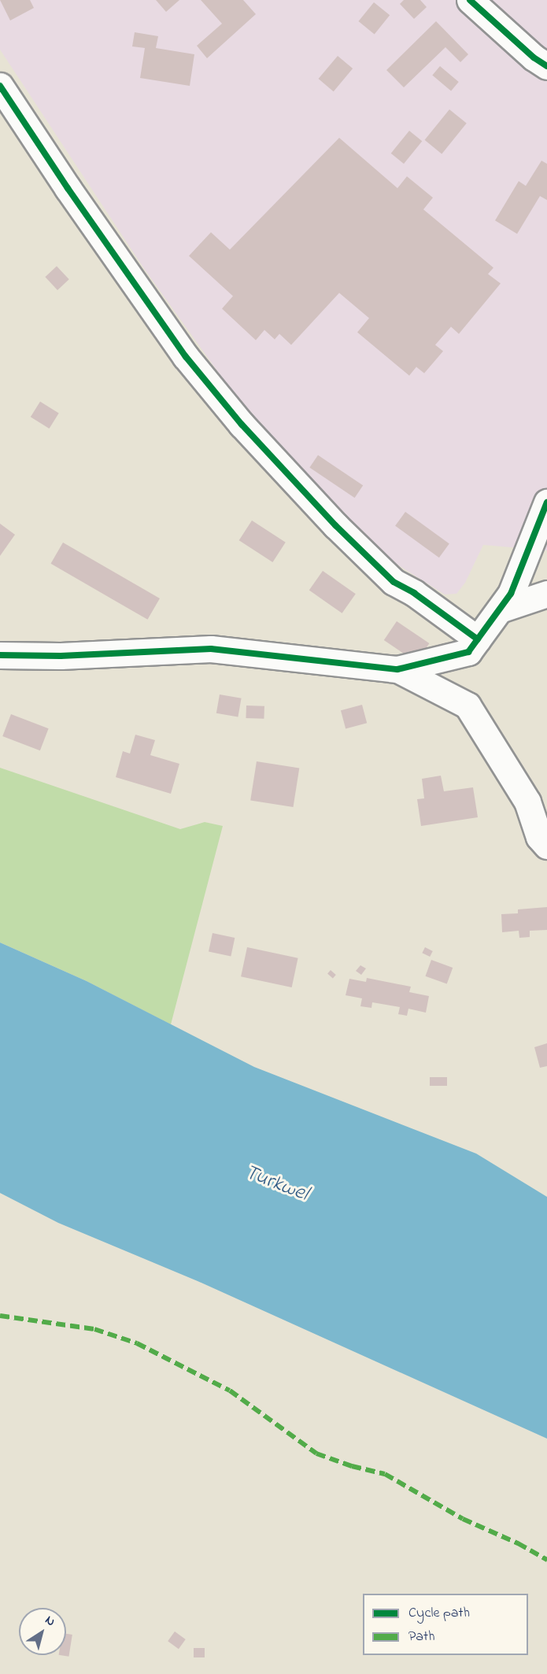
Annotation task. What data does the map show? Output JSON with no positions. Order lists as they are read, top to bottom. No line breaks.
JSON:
{"water":["Turkwel"],"legend":["Cycle path","Path"],"north":"top right"}
